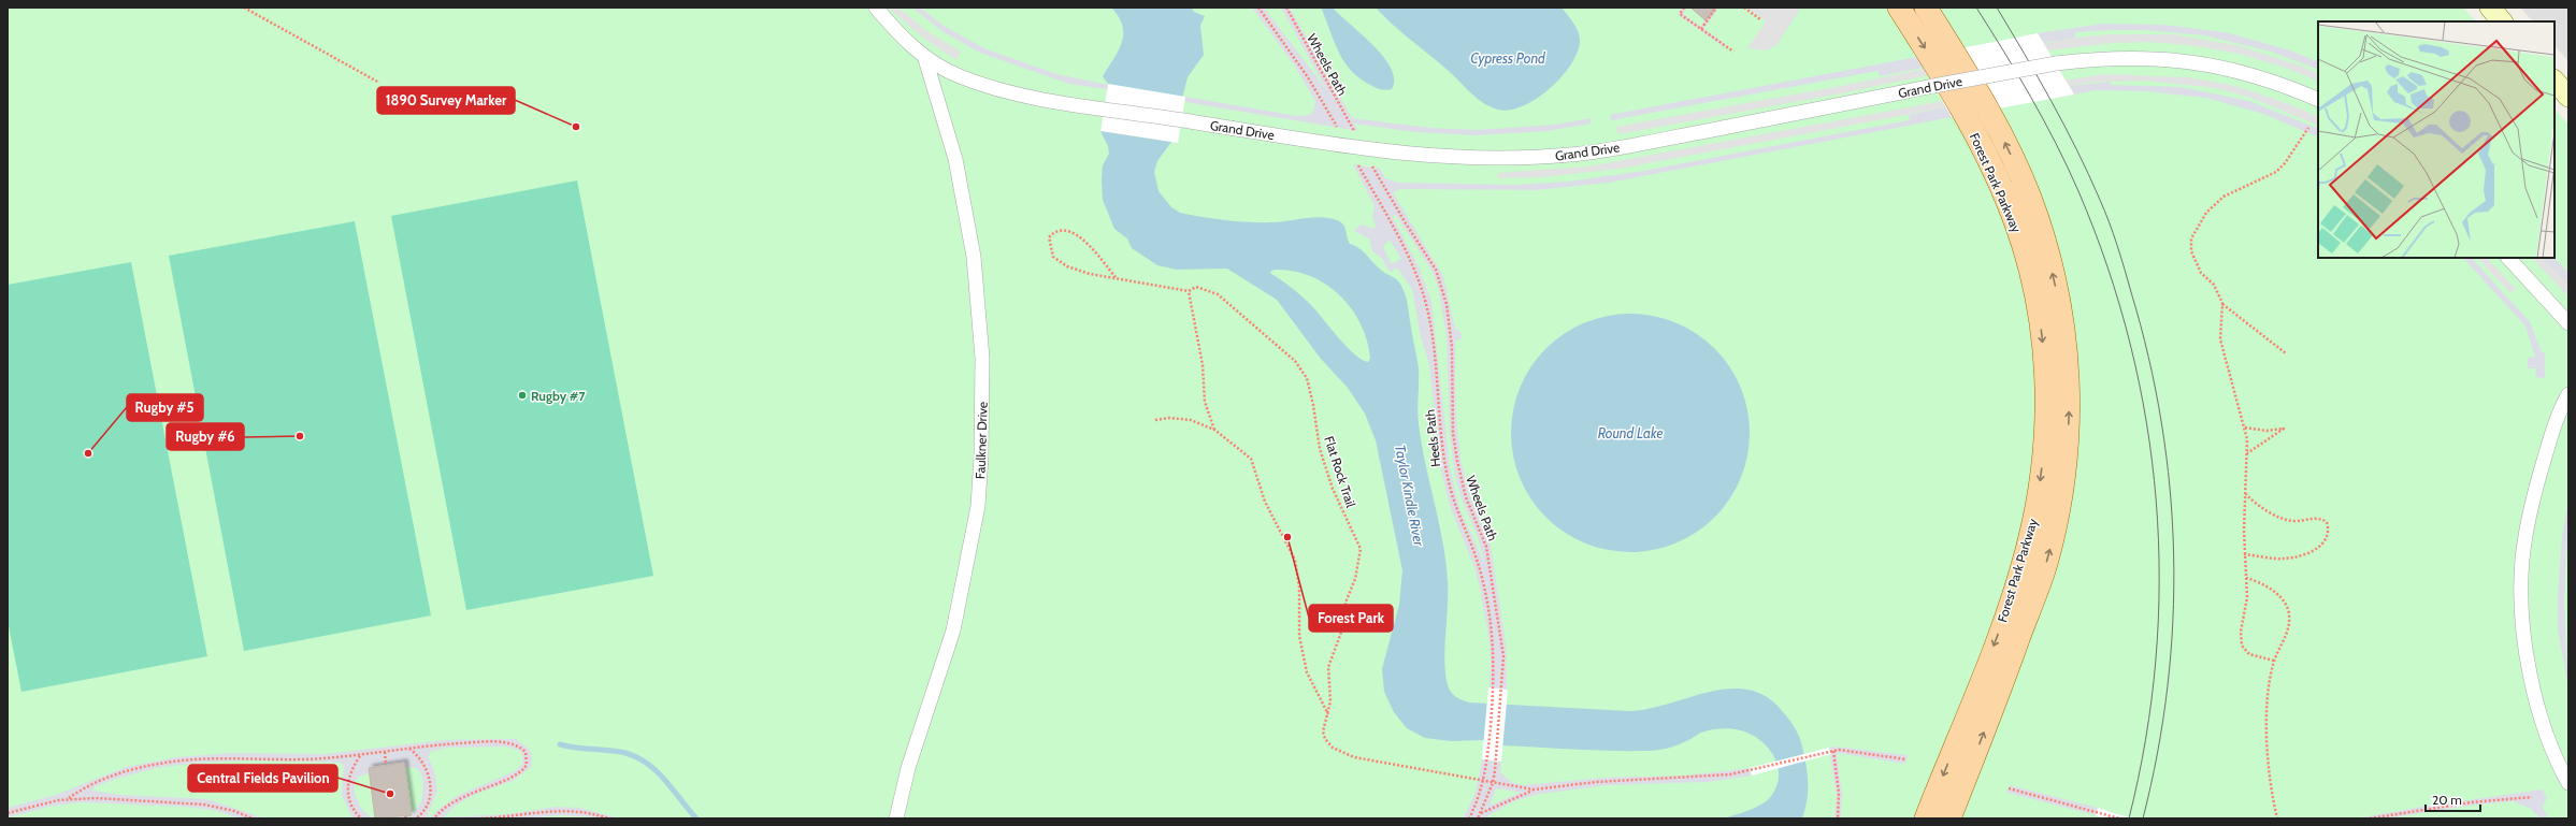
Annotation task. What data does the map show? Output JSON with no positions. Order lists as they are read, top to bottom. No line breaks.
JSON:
{"streets":{"main road":["Forest Park Parkway"],"street":["Grand Drive","Faulkner Drive"],"path":["Wheels Path","Heels Path","Flat Rock Trail"]},"crossings":[["Wheels Path","Flat Rock Trail"],["Grand Drive","Faulkner Drive"],["Heels Path","Flat Rock Trail"]],"water":["Cypress Pond","Round Lake","Taylor Kindle River"],"places":["1890 Survey Marker","Rugby #7","Rugby #6","Rugby #5","Forest Park","Central Fields Pavilion"],"scale_bar":"20 m"}
